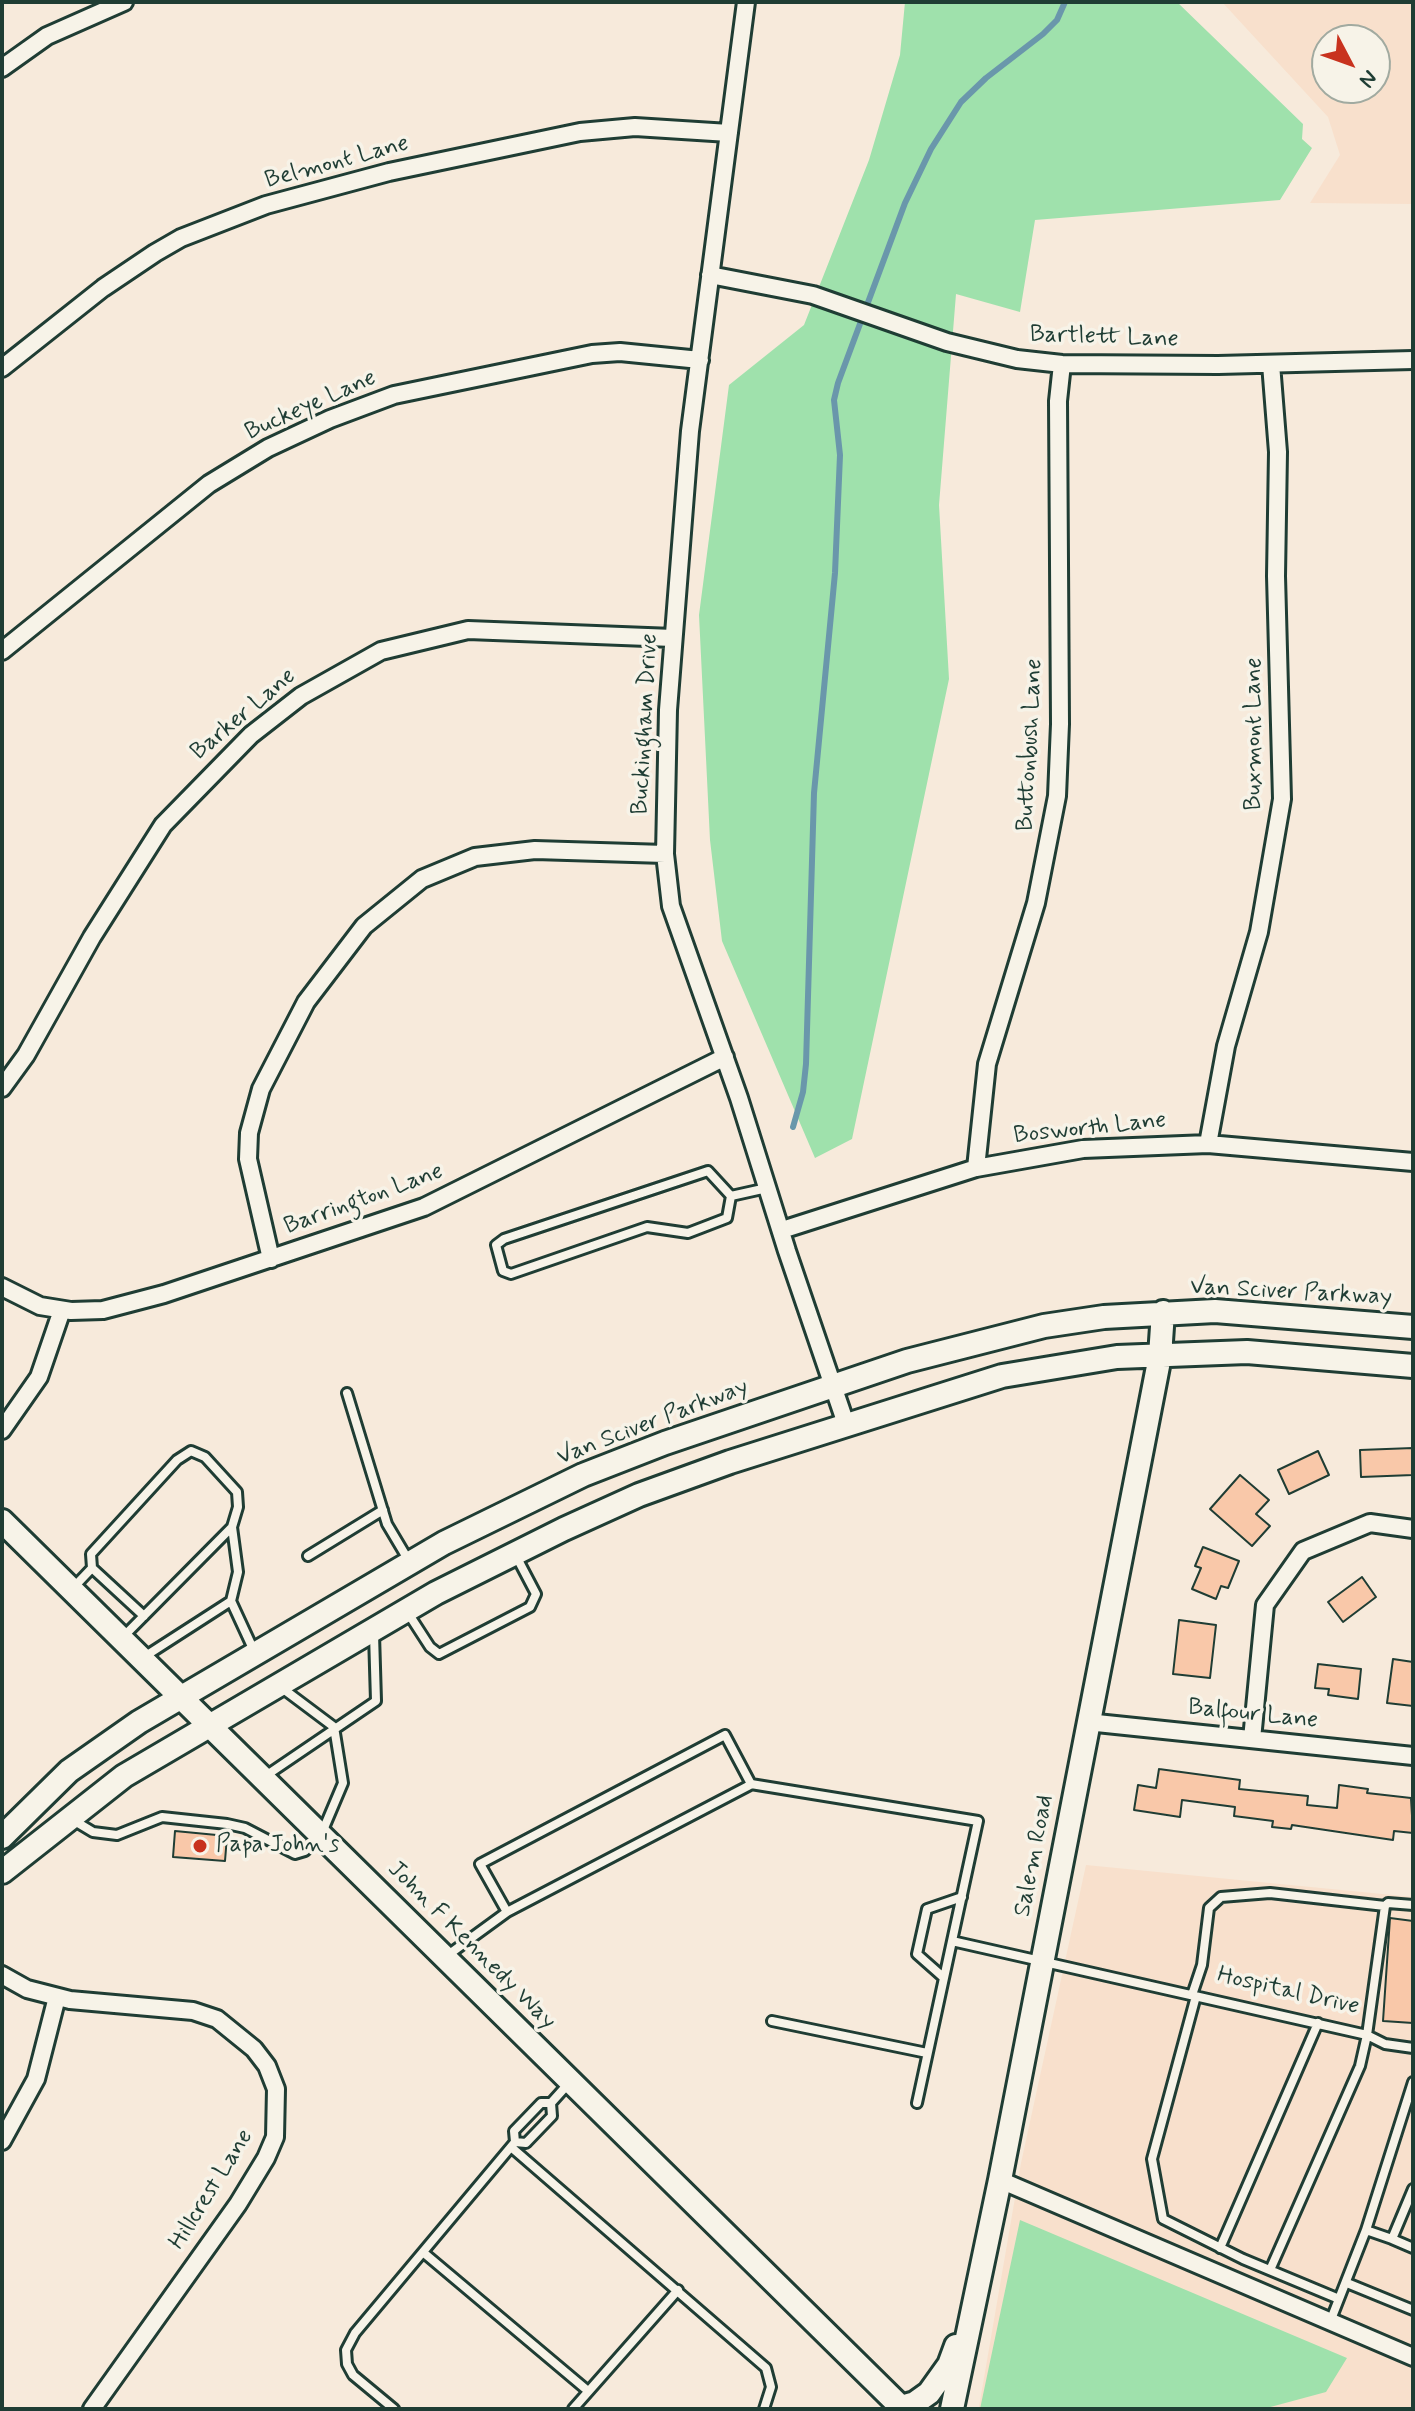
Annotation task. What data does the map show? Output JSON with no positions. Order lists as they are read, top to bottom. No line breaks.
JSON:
{"streets":{"street":["Belmont Lane","Bartlett Lane","Buckeye Lane","Barker Lane","Buckingham Drive","Buxmont Lane","Buttonbush Lane","Bosworth Lane","Barrington Lane","Van Sciver Parkway","Balfour Lane","Salem Road","John F Kennedy Way","Hillcrest Lane"],"lane":["Hospital Drive"]},"crossings":[["Belmont Lane","Buckingham Drive"],["Bartlett Lane","Buckingham Drive"],["Bartlett Lane","Buxmont Lane"],["Bartlett Lane","Buttonbush Lane"],["Buckeye Lane","Buckingham Drive"],["Barker Lane","Buckingham Drive"],["Buckingham Drive","Bosworth Lane"],["Buckingham Drive","Barrington Lane"],["Buckingham Drive","Van Sciver Parkway"],["Buxmont Lane","Bosworth Lane"],["Buttonbush Lane","Bosworth Lane"],["Van Sciver Parkway","Salem Road"],["Van Sciver Parkway","John F Kennedy Way"],["Balfour Lane","Salem Road"],["Salem Road","Hospital Drive"]],"places":["Papa John's"],"north":"bottom right"}
